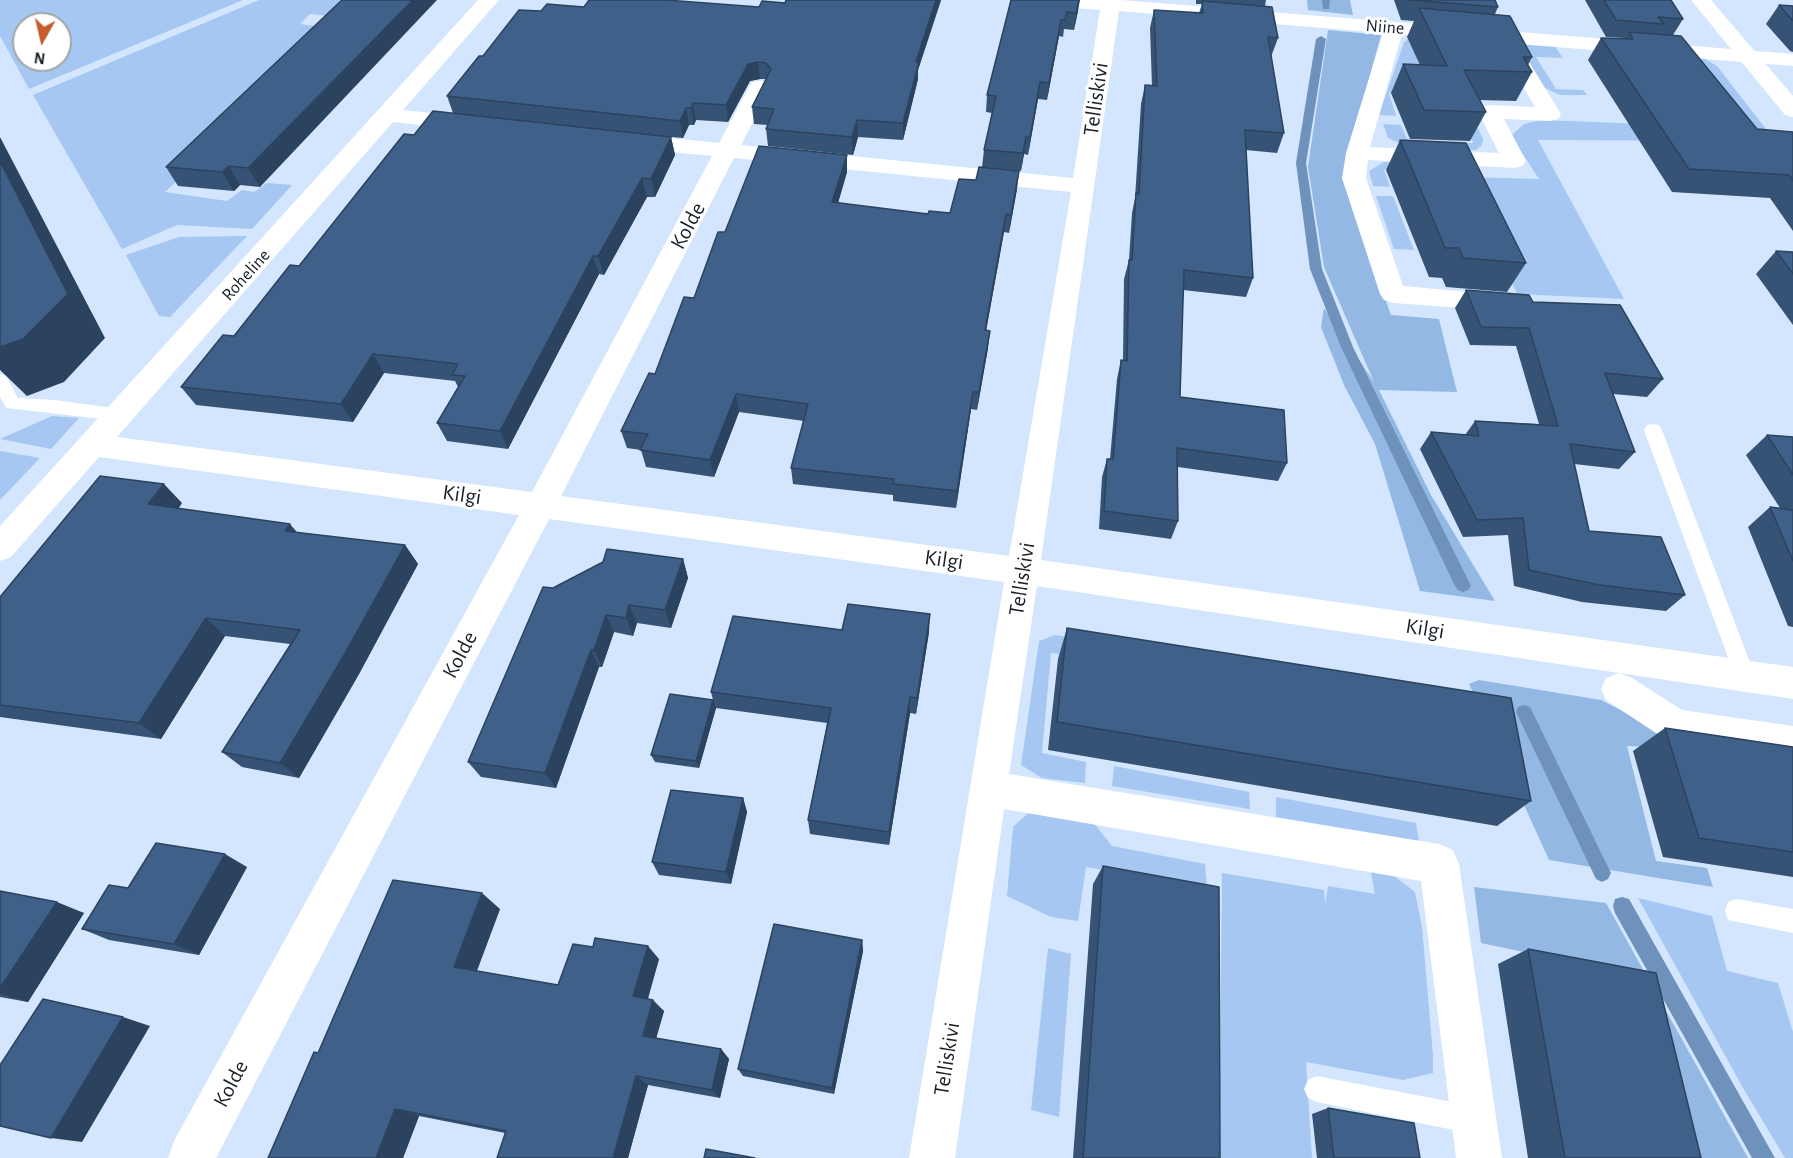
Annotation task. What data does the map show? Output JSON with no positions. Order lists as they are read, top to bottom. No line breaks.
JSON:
{"streets":{"street":["Niine","Telliskivi","Kolde","Roheline","Kilgi"]},"crossings":[["Niine","Telliskivi"],["Telliskivi","Kilgi"],["Kolde","Kilgi"],["Roheline","Kilgi"]],"north":"bottom"}
